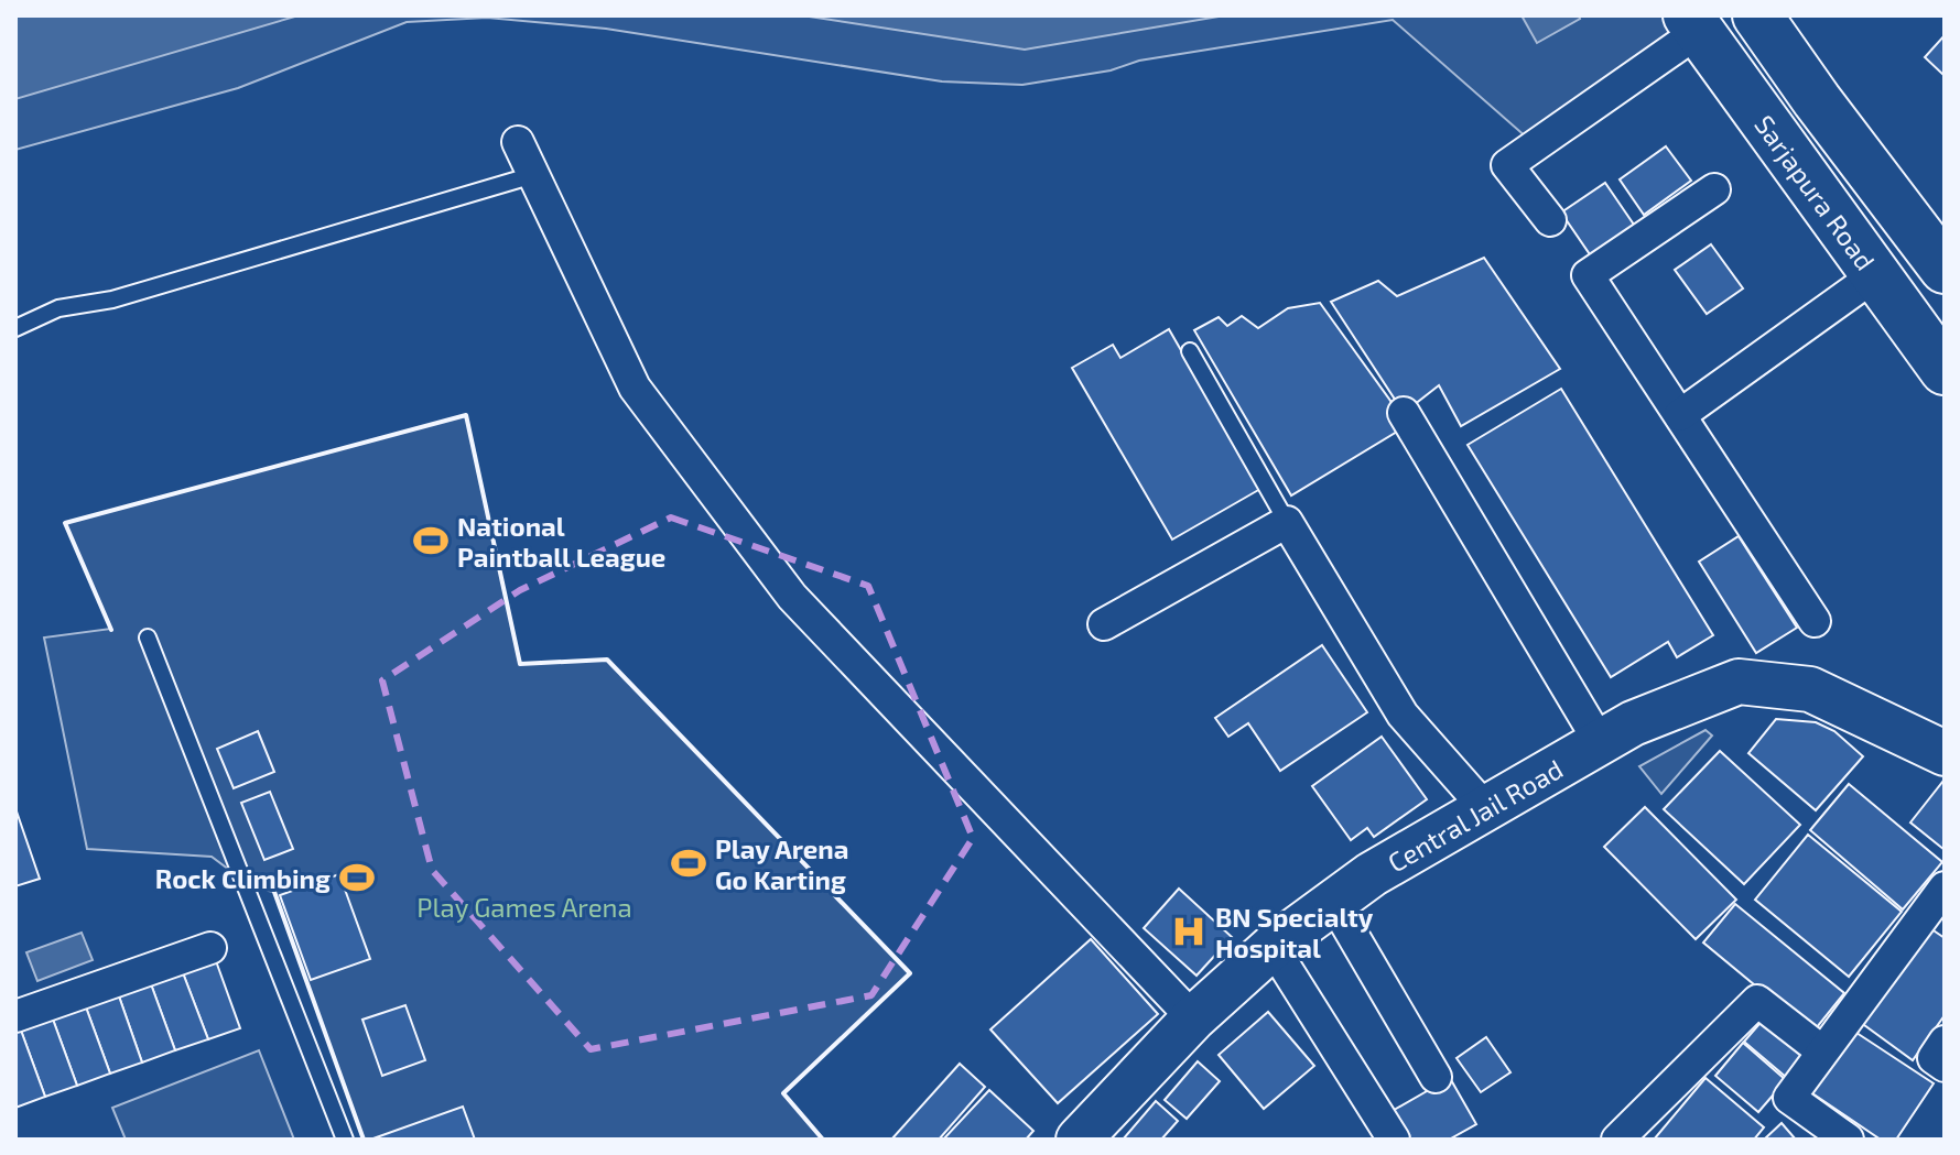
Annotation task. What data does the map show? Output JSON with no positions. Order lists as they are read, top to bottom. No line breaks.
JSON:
{"streets":{"main road":["Sarjapura Road","Central Jail Road"]},"parks":["Play Games Arena"],"places":{"sports":["National Paintball League","Play Arena Go Karting","Rock Climbing"],"hospital":["BN Specialty Hospital"]}}
